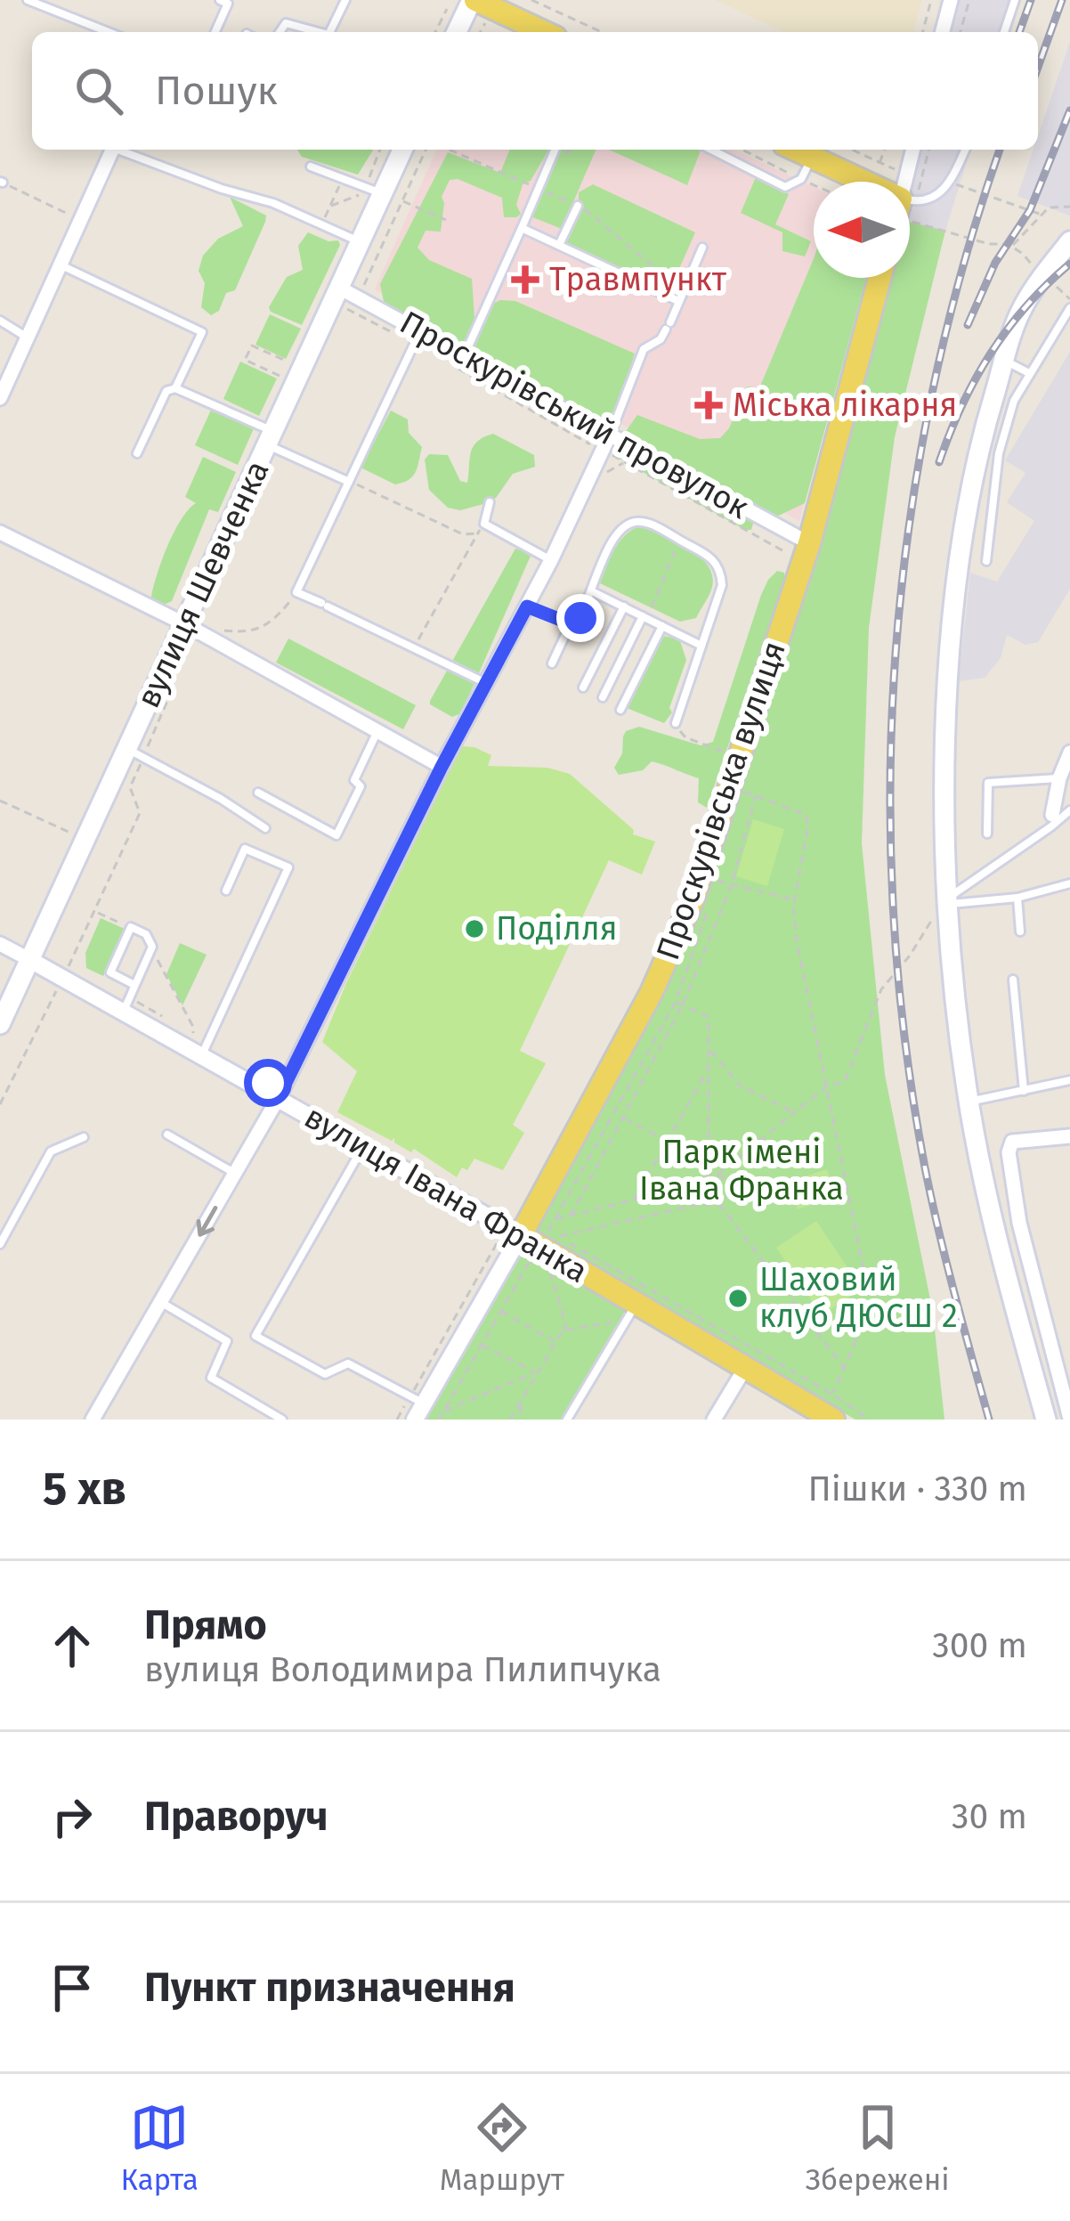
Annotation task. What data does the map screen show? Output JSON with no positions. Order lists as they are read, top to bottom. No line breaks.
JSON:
{"streets":{"main road":["вулиця Шевченка","Проскурівська вулиця","вулиця Івана Франка"],"street":["Проскурівський провулок"]},"crossings":[["Проскурівський провулок","вулиця Шевченка"],["Проскурівський провулок","Проскурівська вулиця"],["вулиця Шевченка","вулиця Івана Франка"],["Проскурівська вулиця","вулиця Івана Франка"]],"parks":["Парк імені Івана Франка"],"places":{"health":["Травмпункт","Міська лікарня"],"other":["Поділля","Шаховий клуб ДЮСШ 2"]},"north":"left","page":{"search":"Пошук","heading":["5 хв","Пішки · 330 m"],"list":[["Прямо","вулиця Володимира Пилипчука","300 m"],["Праворуч","30 m"],"Пункт призначення"],"nav":["Карта","Маршрут","Збережені"]}}
